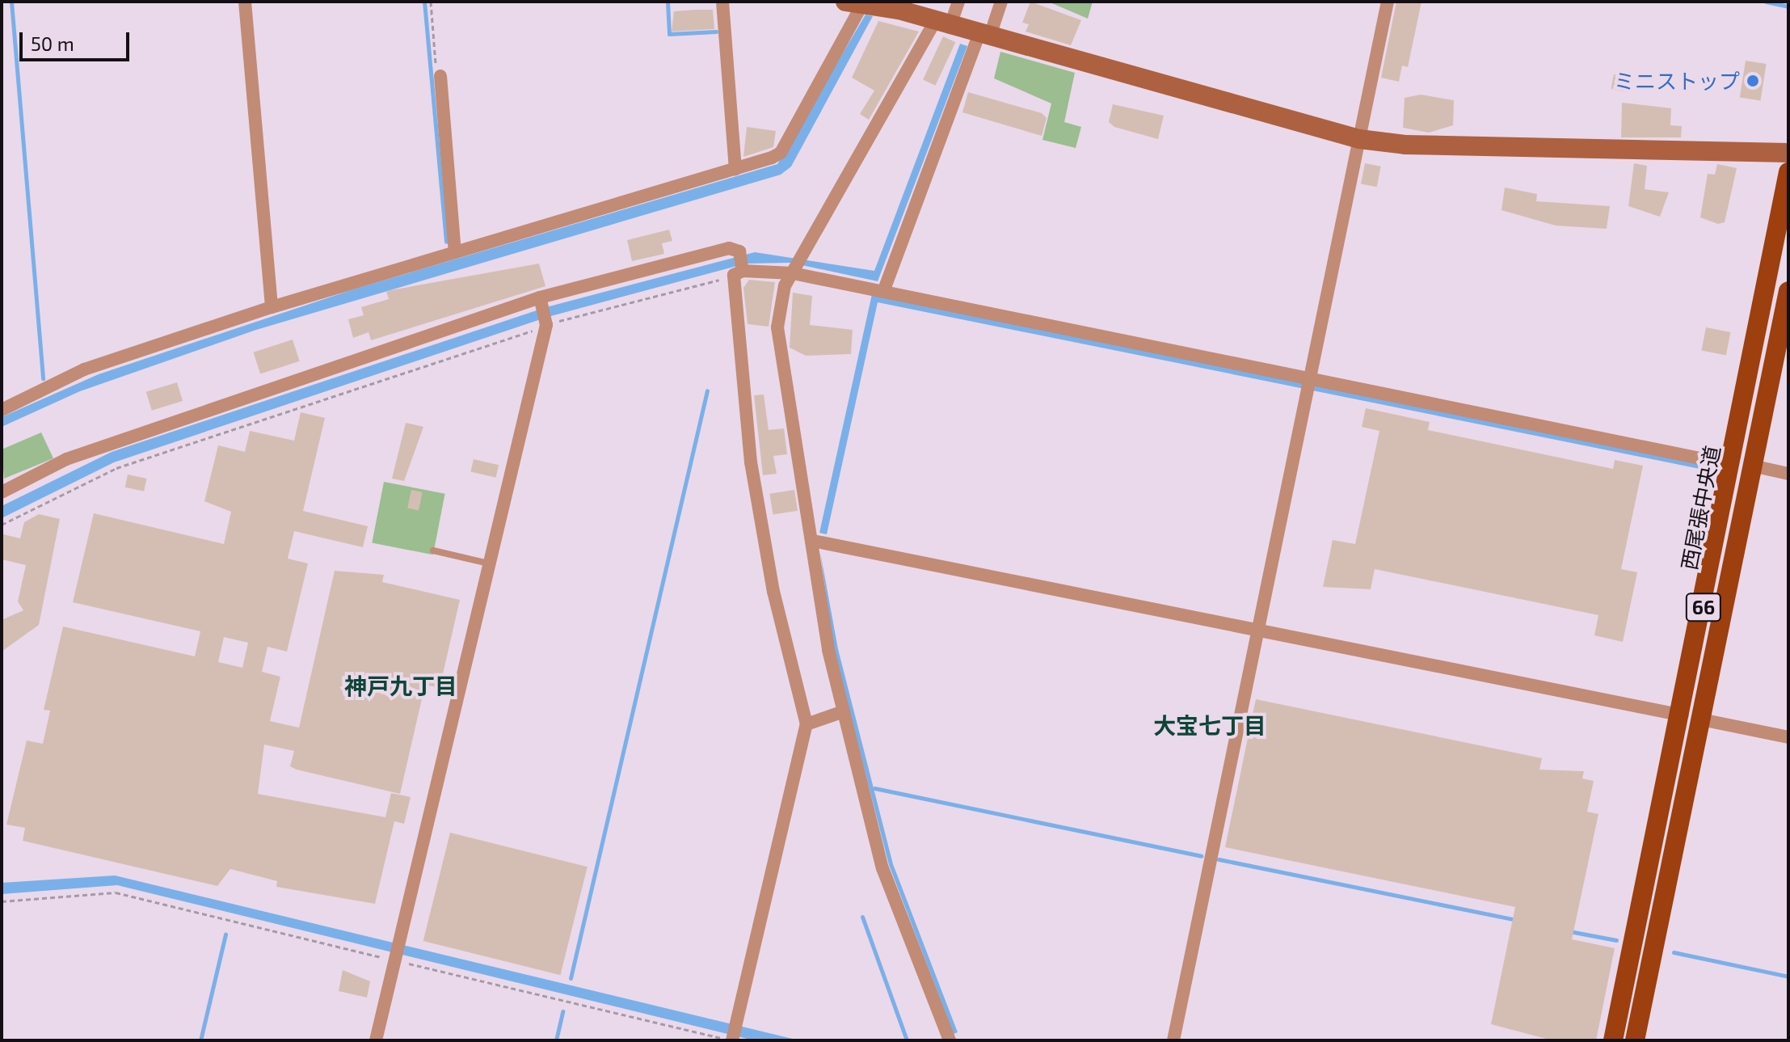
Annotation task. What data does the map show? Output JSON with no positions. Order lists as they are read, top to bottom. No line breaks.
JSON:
{"streets":{"main road":["西尾張中央道","66"]},"districts":["神戸九丁目","大宝七丁目"],"places":["ミニストップ"],"scale_bar":"50 m"}
